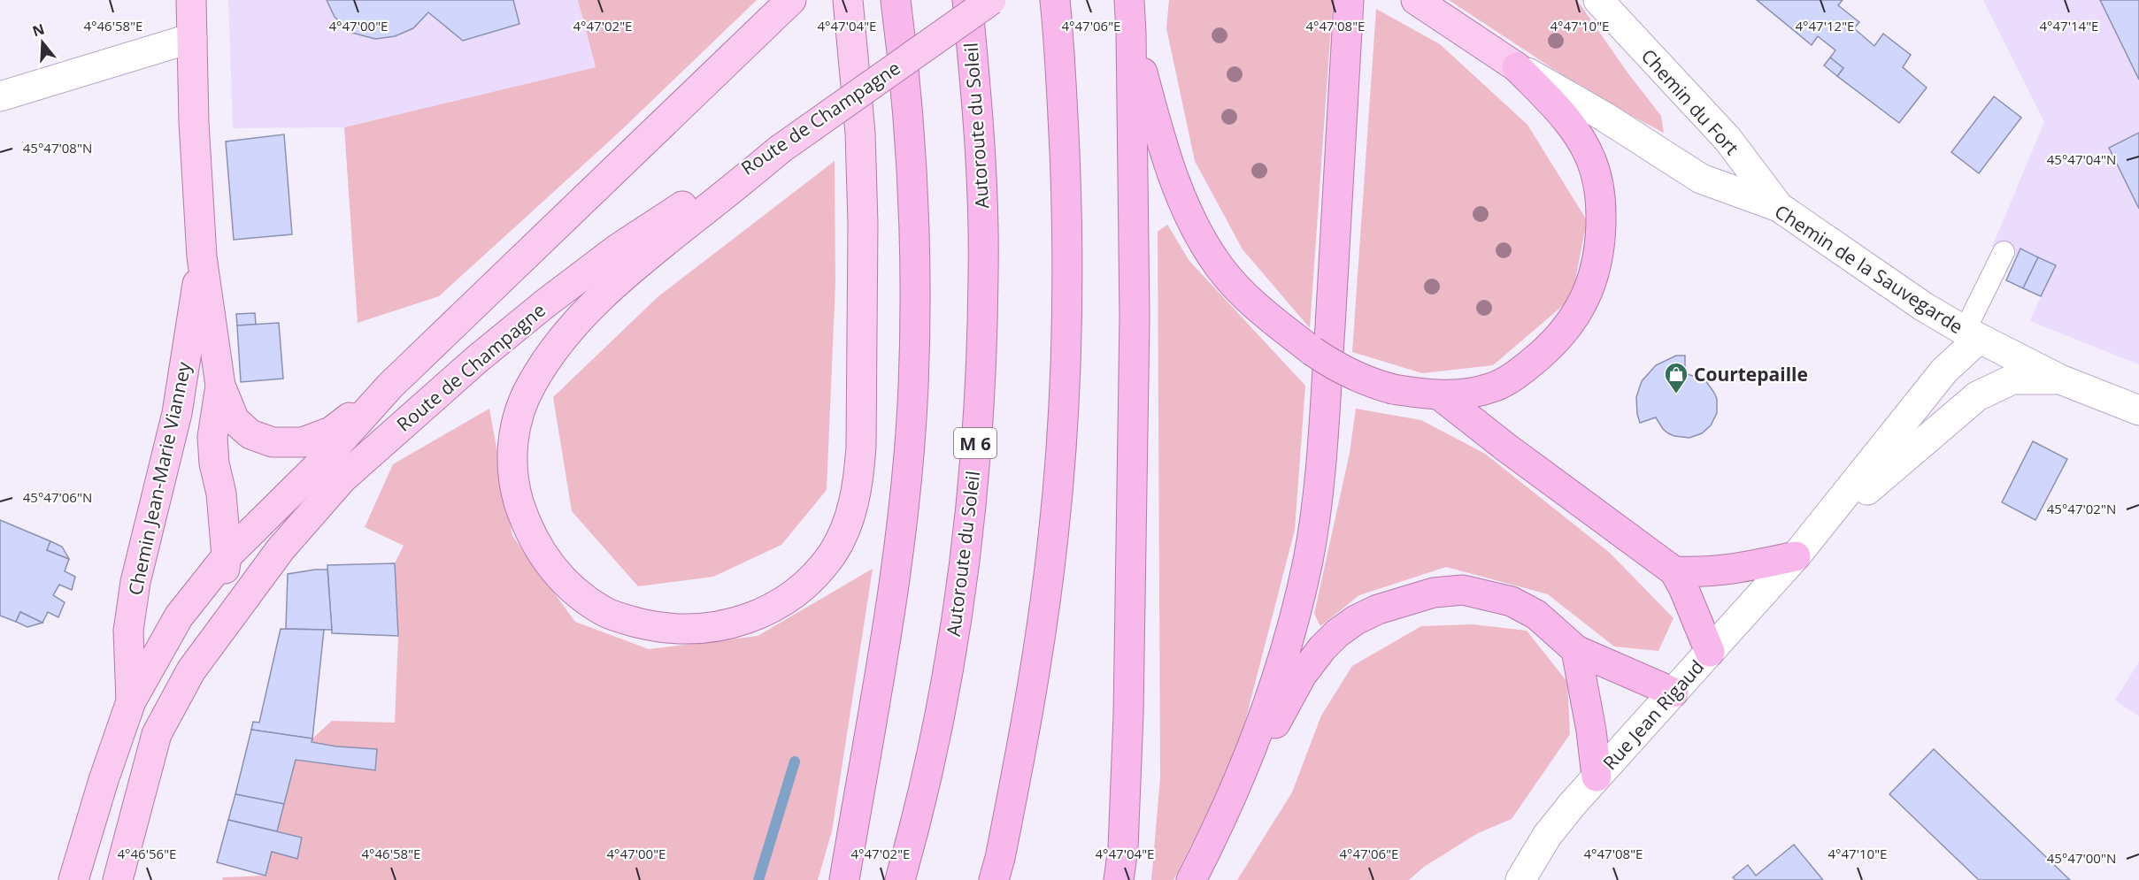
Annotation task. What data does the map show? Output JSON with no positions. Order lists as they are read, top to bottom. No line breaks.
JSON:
{"streets":{"highway":["Autoroute du Soleil","M 6"],"main road":["Route de Champagne","Chemin de la Sauvegarde","Chemin Jean-Marie Vianney"],"street":["Chemin du Fort","Rue Jean Rigaud"]},"crossings":[["Chemin du Fort","Chemin de la Sauvegarde"],["Route de Champagne","Chemin Jean-Marie Vianney"],["Chemin de la Sauvegarde","Rue Jean Rigaud"]],"places":{"shop":["Courtepaille"]},"north":"top","coordinates":["4°46'58\"E","4°47'00\"E","4°47'02\"E","4°47'04\"E","4°47'06\"E","4°47'08\"E","4°47'10\"E","4°47'12\"E","4°47'14\"E","45°47'08\"N","45°47'04\"N","45°47'06\"N","45°47'02\"N","4°46'56\"E","45°47'00\"N"]}
